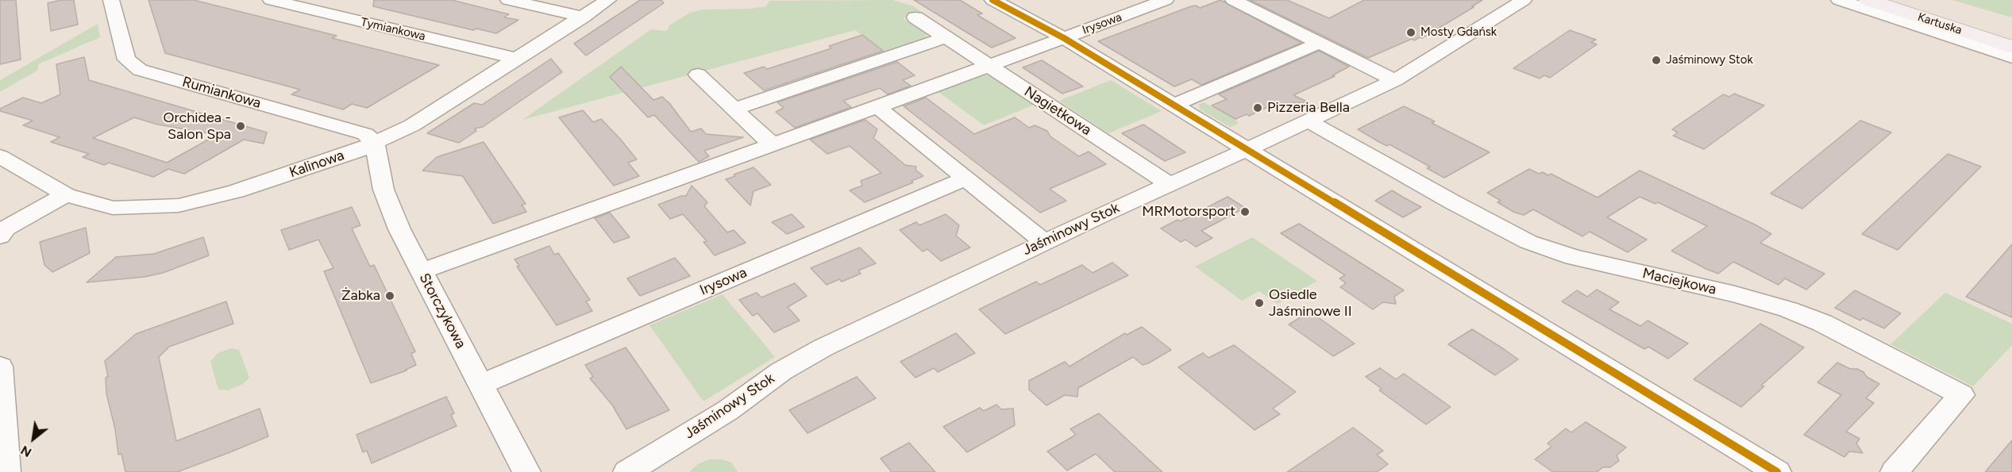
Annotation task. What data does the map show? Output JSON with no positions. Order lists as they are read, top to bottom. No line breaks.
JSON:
{"streets":{"main road":["Kartuska"],"street":["Irysowa","Tymiankowa","Rumiankowa","Nagietkowa","Kalinowa","Jaśminowy Stok","Maciejkowa","Storczykowa"]},"crossings":[["Irysowa","Nagietkowa"],["Irysowa","Storczykowa"],["Tymiankowa","Kalinowa"],["Rumiankowa","Kalinowa"],["Rumiankowa","Storczykowa"],["Nagietkowa","Jaśminowy Stok"],["Kalinowa","Storczykowa"],["Jaśminowy Stok","Maciejkowa"]],"places":["Mosty Gdańsk","Jaśminowy Stok","Pizzeria Bella","Orchidea - Salon Spa","MRMotorsport","Żabka","Osiedle Jaśminowe II"],"north":"bottom left"}
